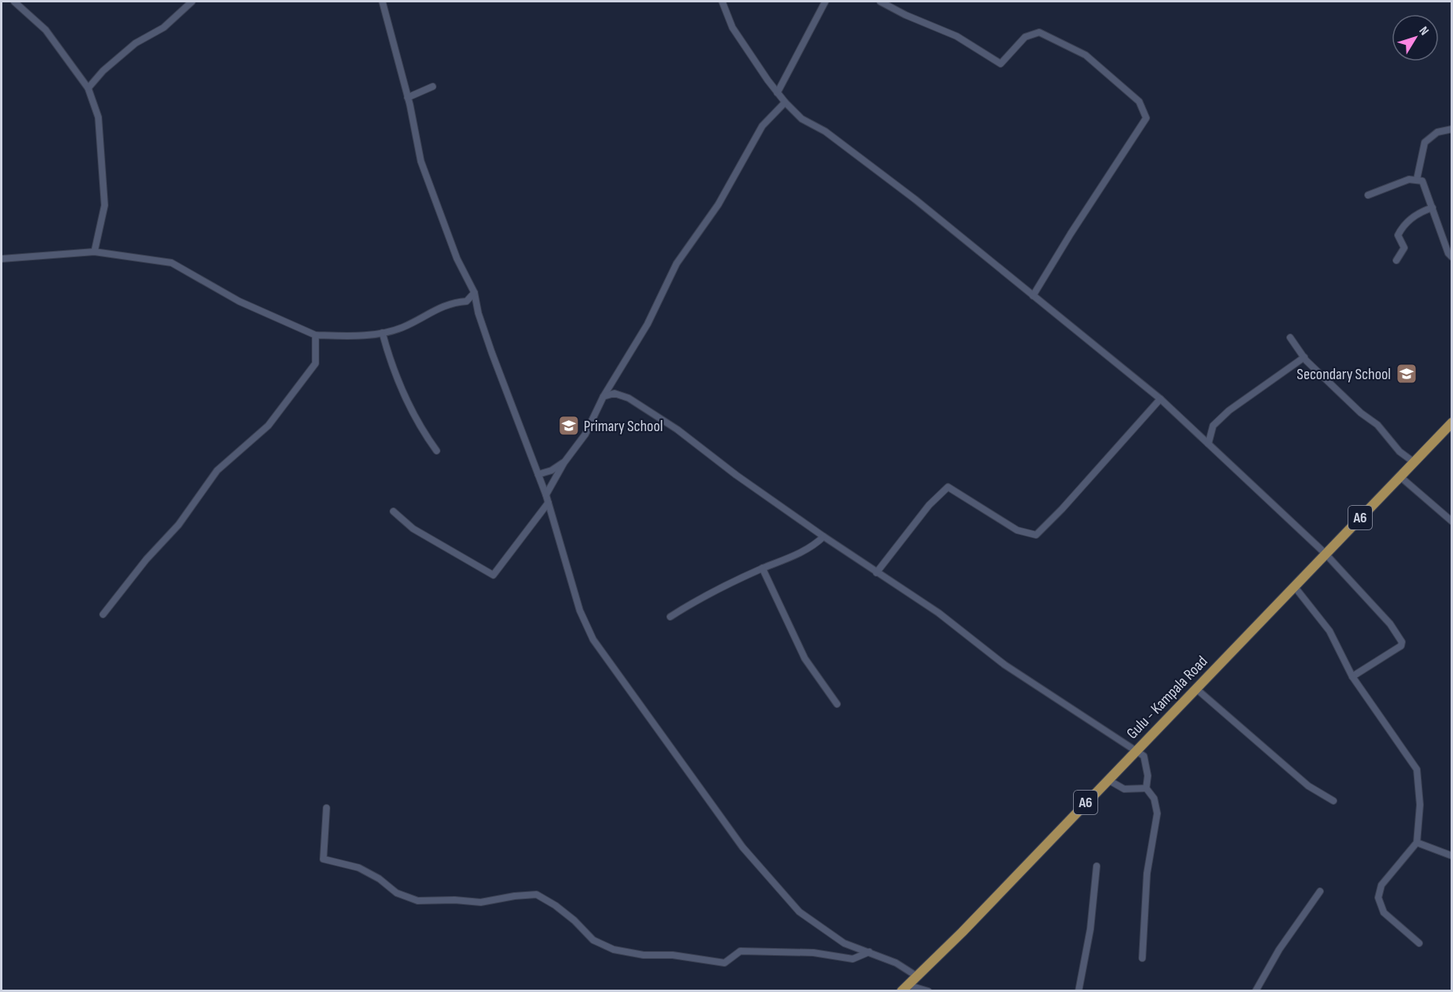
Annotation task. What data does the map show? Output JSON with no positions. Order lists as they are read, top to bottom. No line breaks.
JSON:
{"streets":{"main road":["A6","Gulu - Kampala Road"]},"places":{"school or university":["Secondary School","Primary School"]},"north":"top right"}
